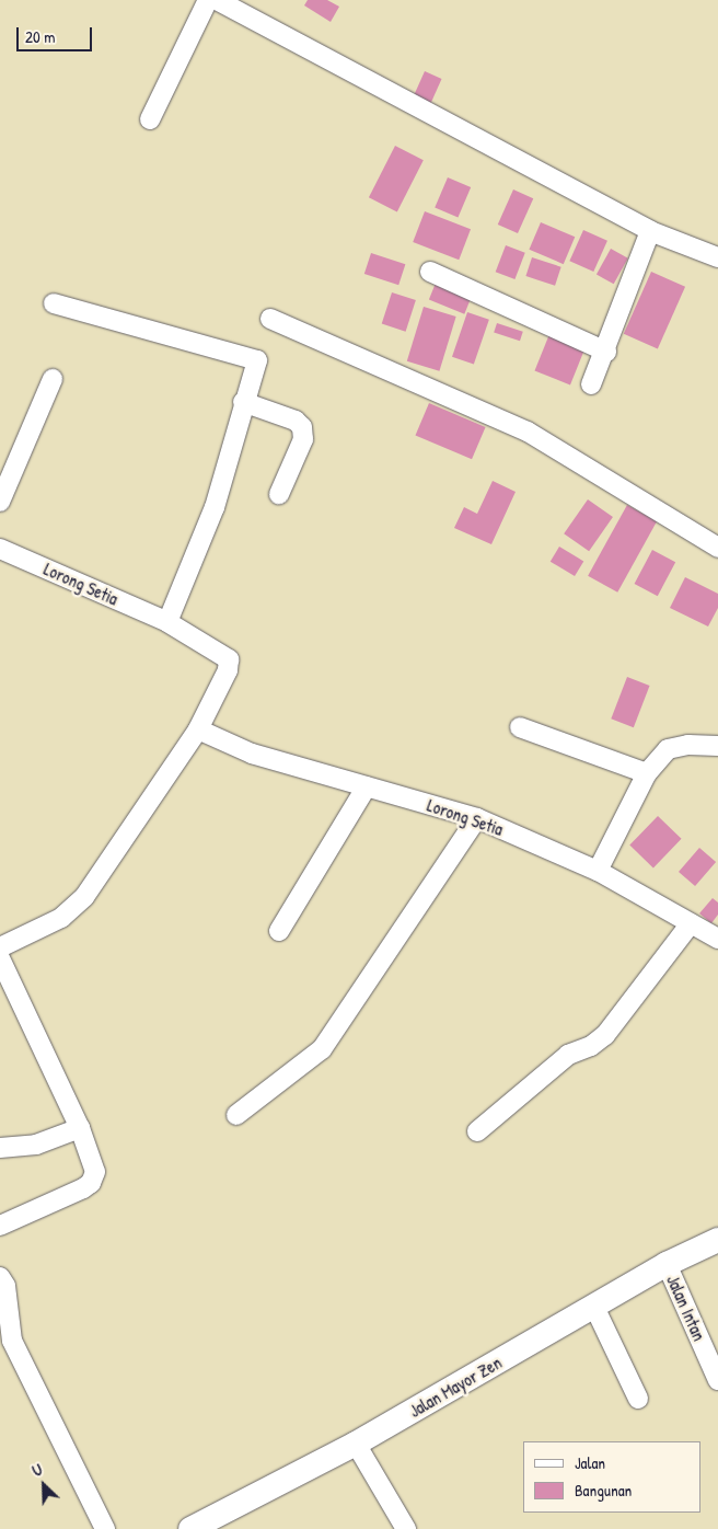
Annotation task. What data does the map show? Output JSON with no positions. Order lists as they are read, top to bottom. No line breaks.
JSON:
{"streets":{"street":["Lorong Setia","Jalan Intan","Jalan Mayor Zen"]},"crossings":[["Jalan Intan","Jalan Mayor Zen"]],"legend":["Jalan","Bangunan"],"scale_bar":"20 m","north":"top left"}
